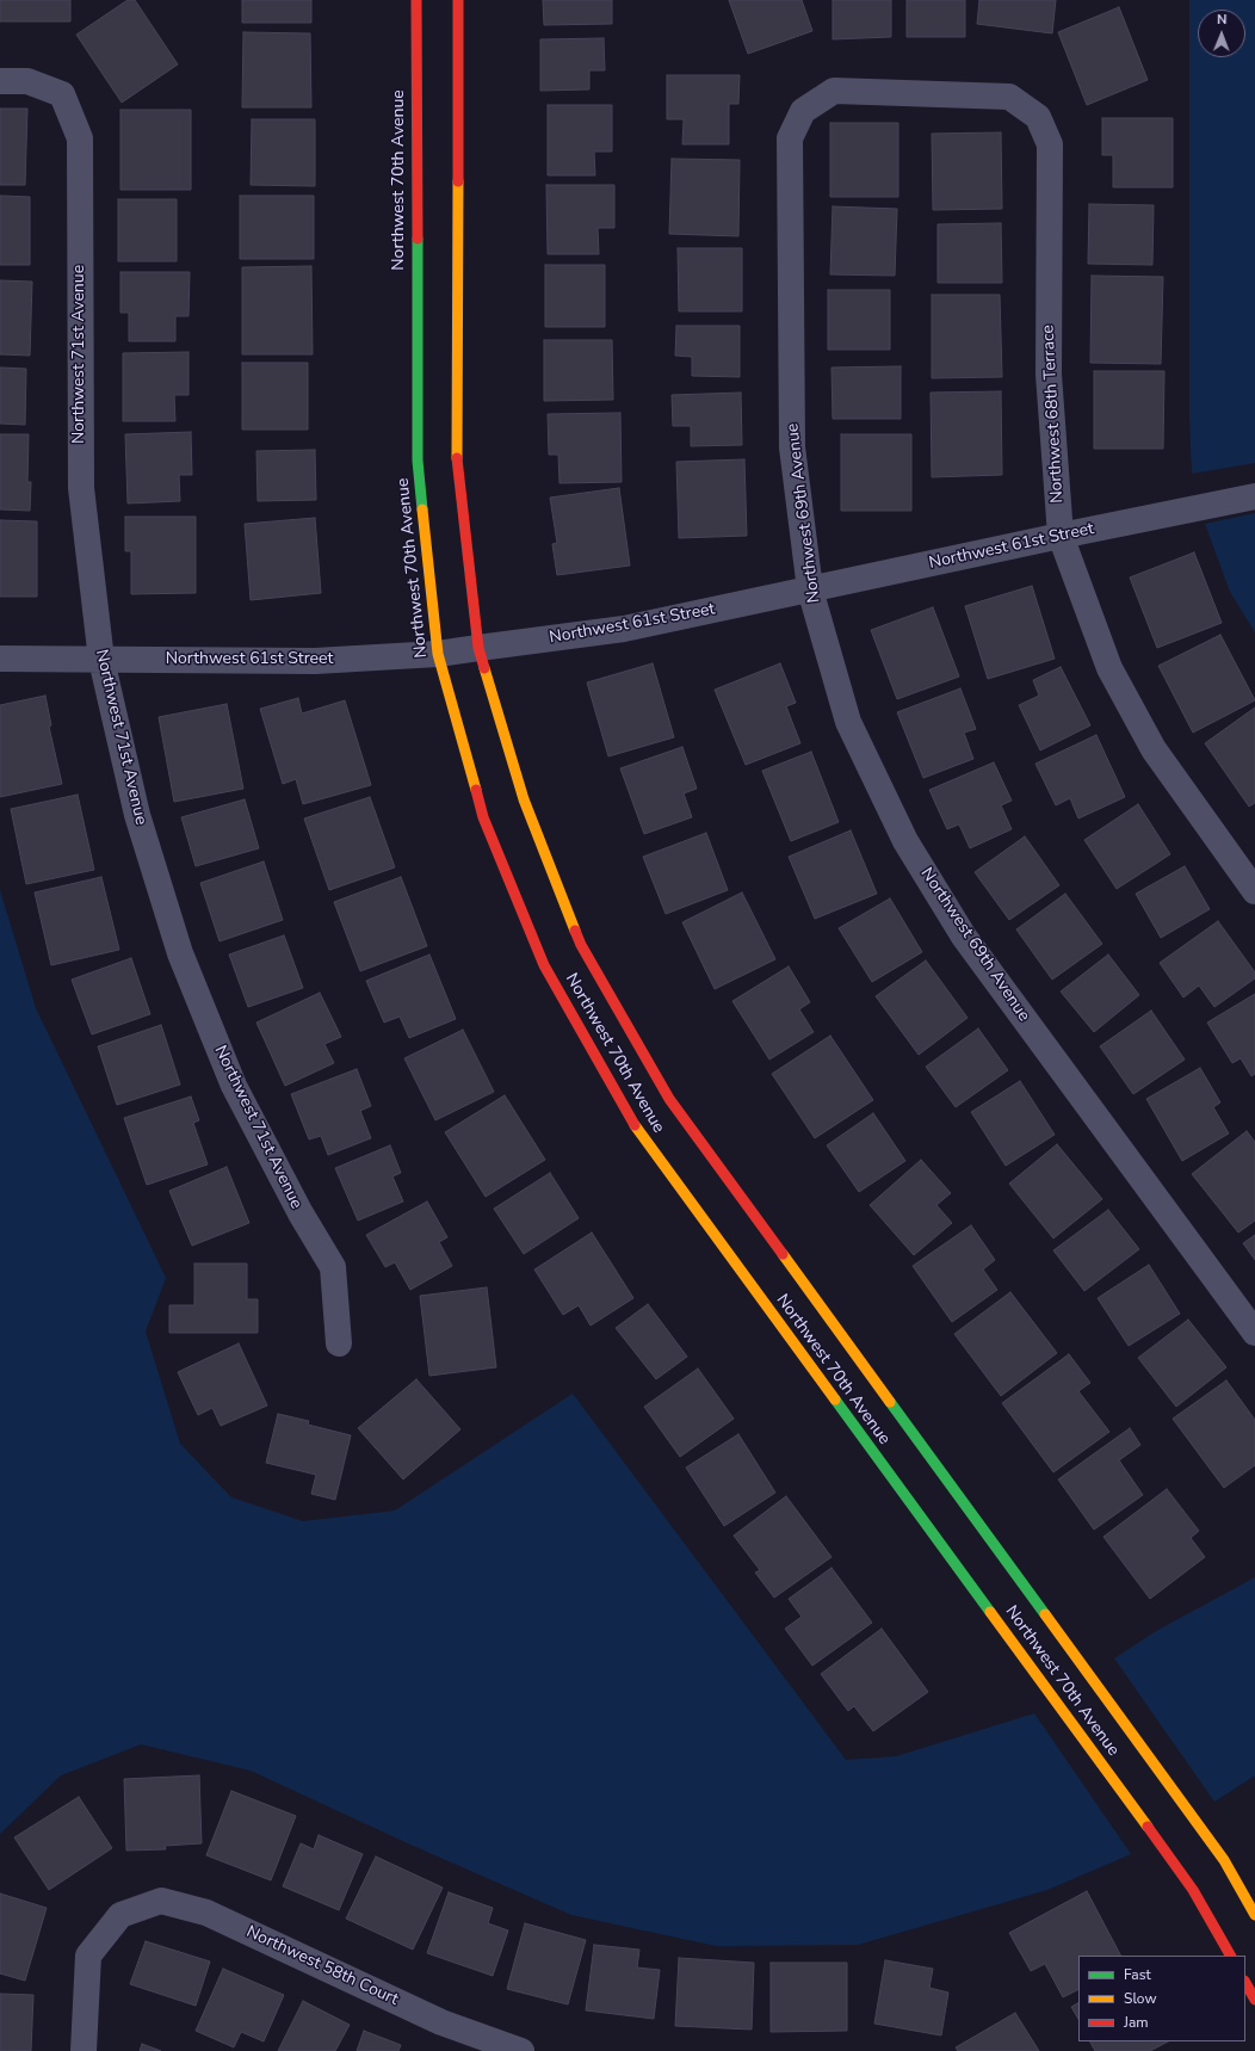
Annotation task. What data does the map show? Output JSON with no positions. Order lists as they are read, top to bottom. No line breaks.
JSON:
{"streets":{"street":["Northwest 70th Avenue","Northwest 71st Avenue","Northwest 68th Terrace","Northwest 69th Avenue","Northwest 61st Street","Northwest 58th Court"]},"crossings":[["Northwest 70th Avenue","Northwest 61st Street"],["Northwest 71st Avenue","Northwest 61st Street"],["Northwest 68th Terrace","Northwest 69th Avenue"],["Northwest 68th Terrace","Northwest 61st Street"],["Northwest 69th Avenue","Northwest 61st Street"]],"legend":["Fast","Slow","Jam"],"north":"top"}
